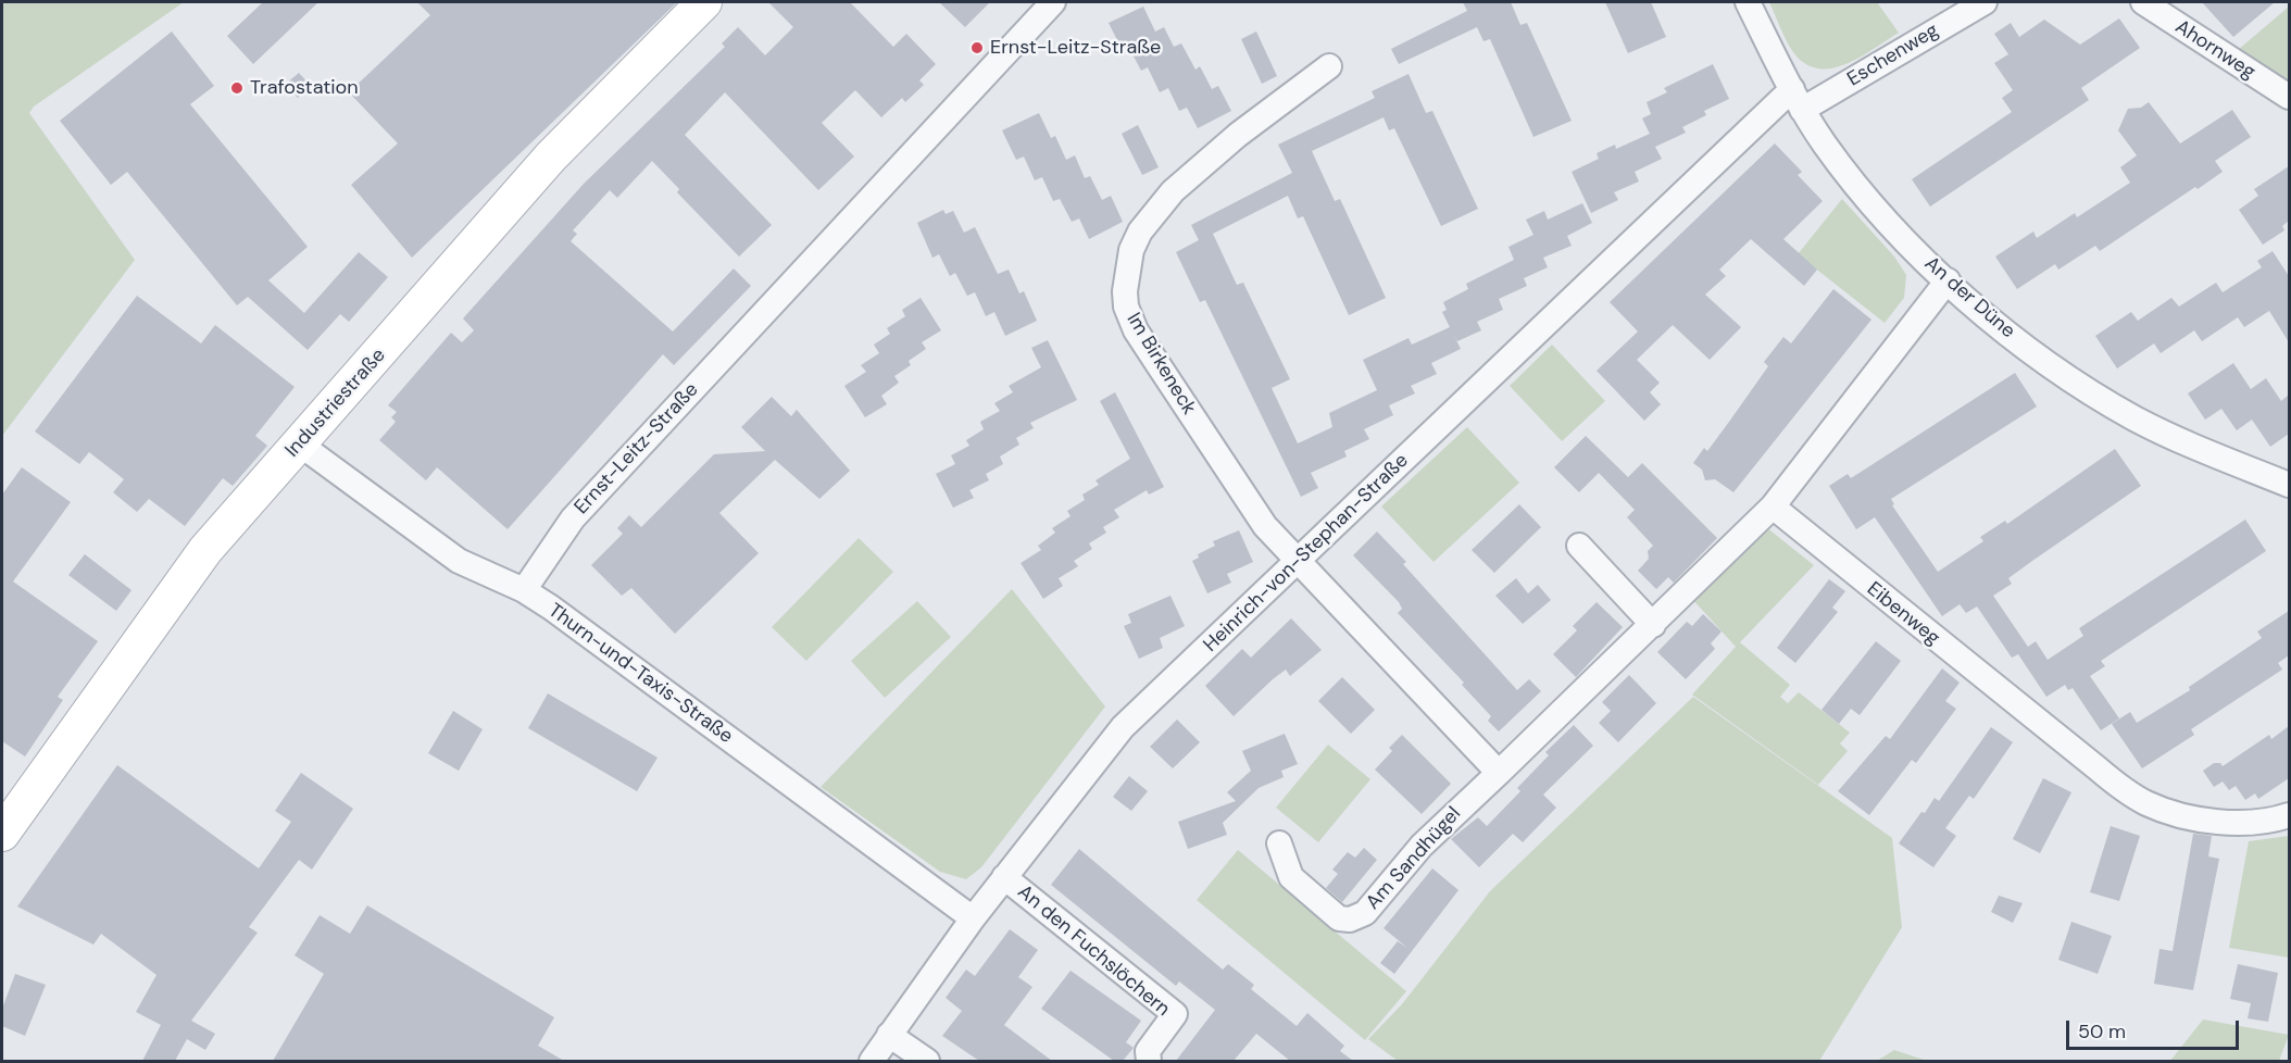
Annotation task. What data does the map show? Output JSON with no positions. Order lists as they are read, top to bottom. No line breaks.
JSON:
{"streets":{"street":["Ahornweg","Eschenweg","An der Düne","Im Birkeneck","Industriestraße","Ernst-Leitz-Straße","Heinrich-von-Stephan-Straße","Eibenweg","Thurn-und-Taxis-Straße","Am Sandhügel","An den Fuchslöchern"]},"crossings":[["Eschenweg","An der Düne"],["Eschenweg","Heinrich-von-Stephan-Straße"],["An der Düne","Heinrich-von-Stephan-Straße"],["Im Birkeneck","Heinrich-von-Stephan-Straße"],["Industriestraße","Thurn-und-Taxis-Straße"],["Ernst-Leitz-Straße","Thurn-und-Taxis-Straße"],["Heinrich-von-Stephan-Straße","Thurn-und-Taxis-Straße"],["Heinrich-von-Stephan-Straße","An den Fuchslöchern"],["Eibenweg","Am Sandhügel"]],"places":["Ernst-Leitz-Straße","Trafostation"],"scale_bar":"50 m"}
